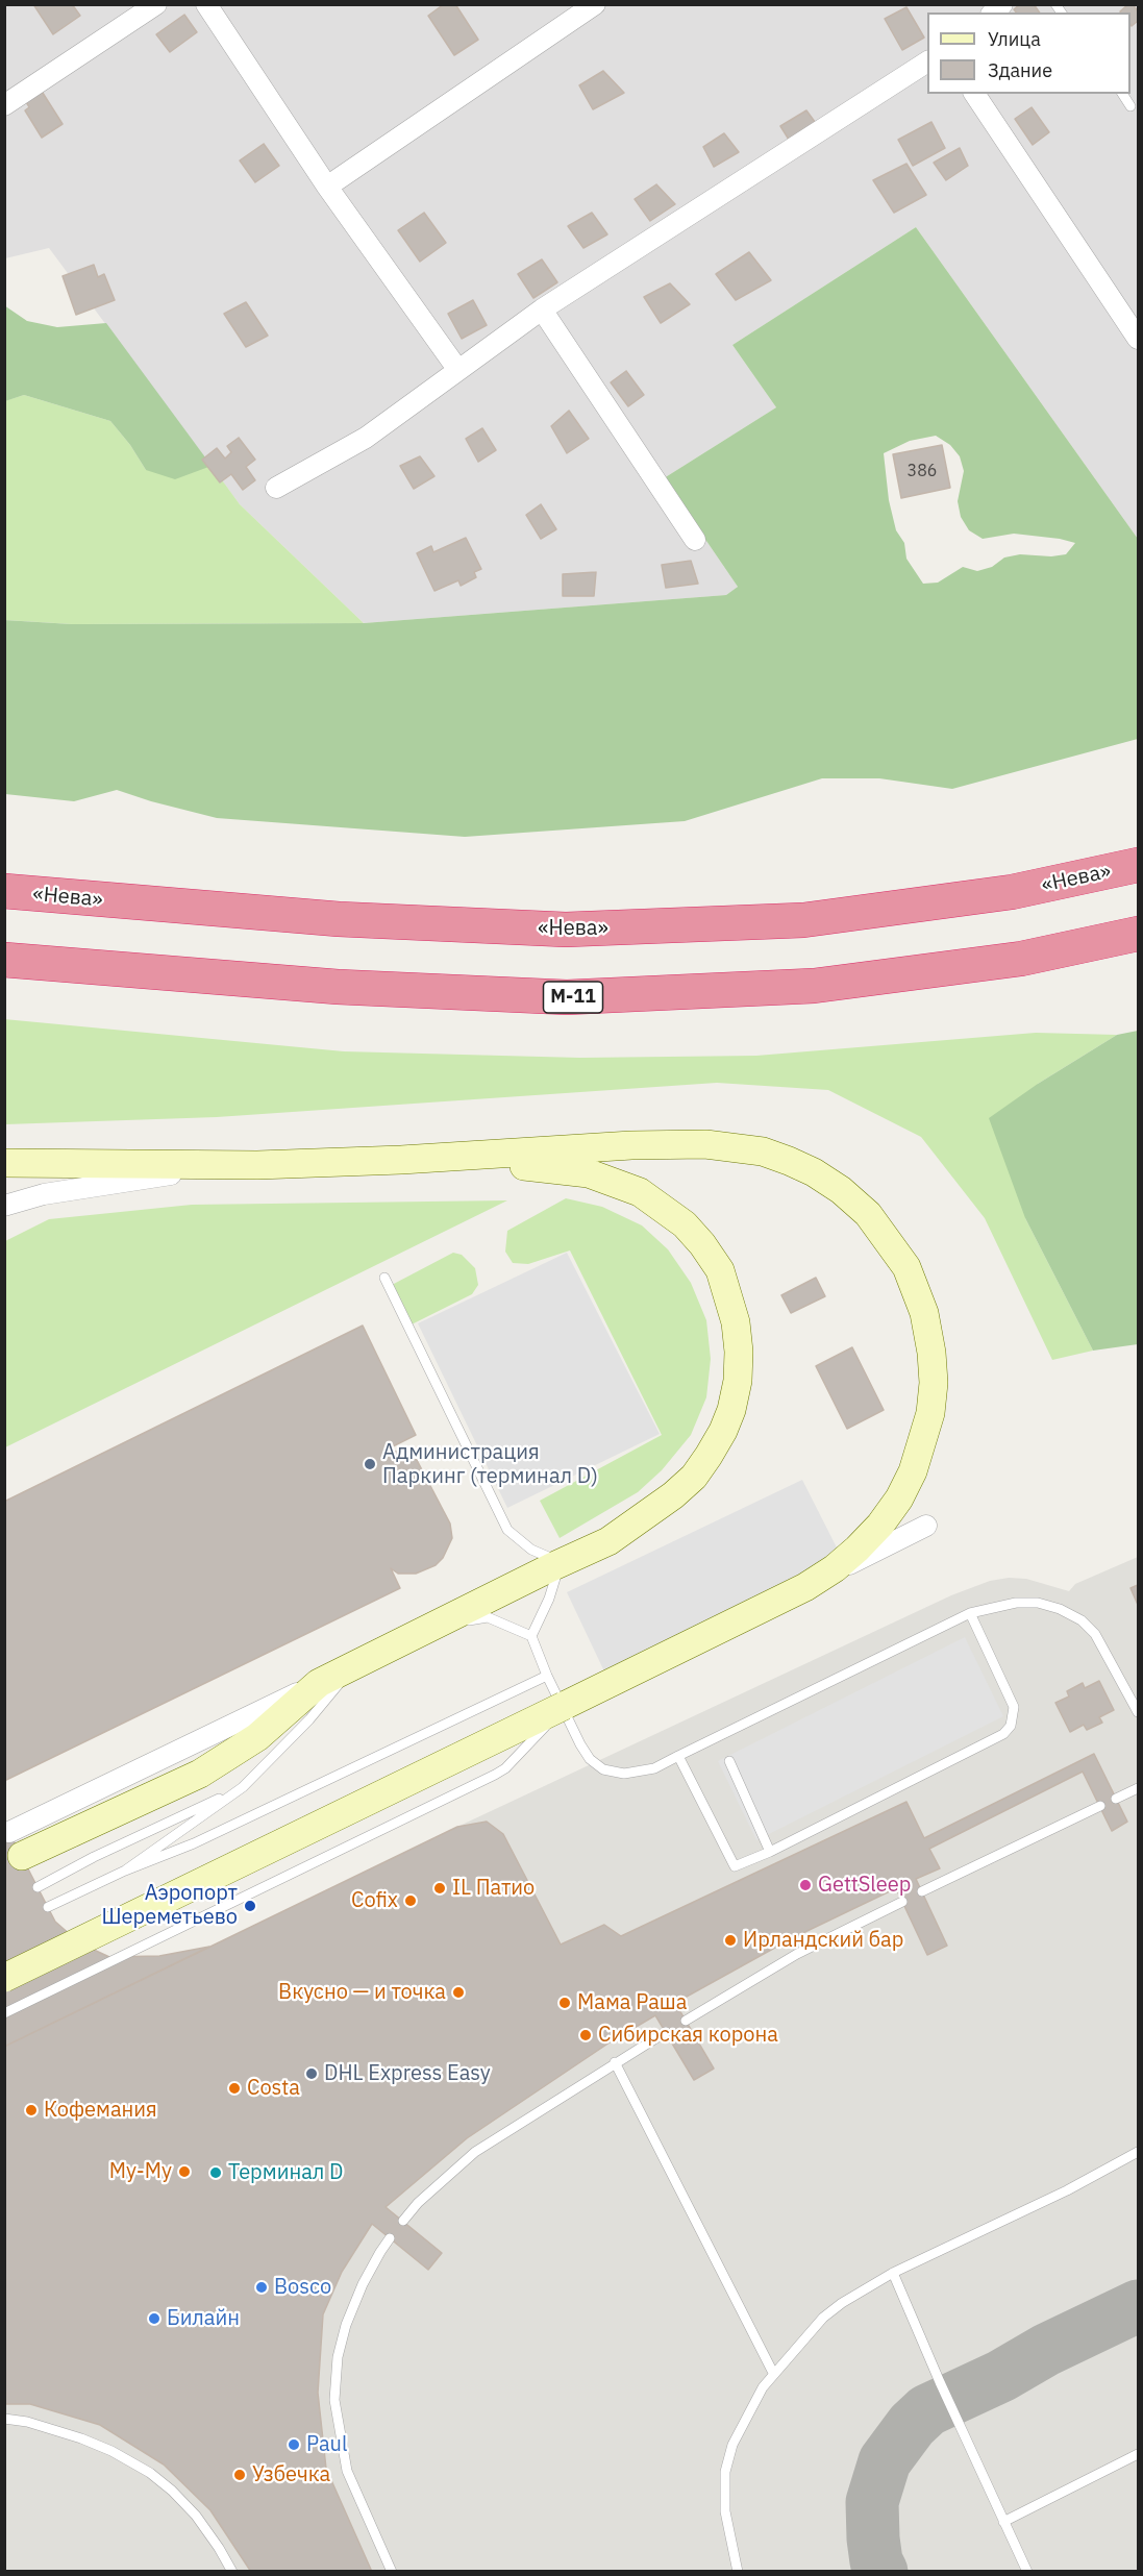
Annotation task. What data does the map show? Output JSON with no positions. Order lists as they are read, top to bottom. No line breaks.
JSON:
{"streets":{"highway":["«Нева»","М-11"]},"places":["Администрация Паркинг (терминал D)","GettSleep","IL Патио","Cofix","Аэропорт Шереметьево","Ирландский бар","Вкусно — и точка","Мама Раша","Сибирская корона","DHL Express Easy","Costa","Кофемания","Му-Му","Терминал D","Bosco","Билайн","Paul","Узбечка"],"house_numbers":["386"],"legend":["Улица","Здание"]}
